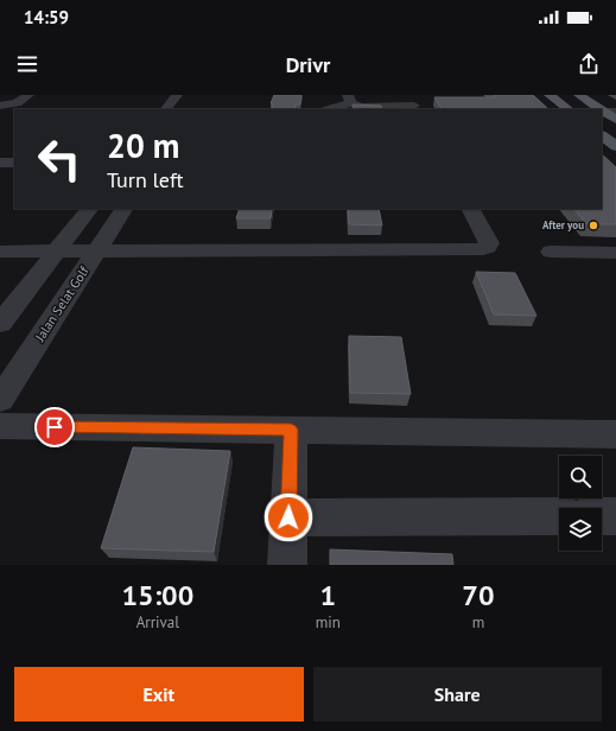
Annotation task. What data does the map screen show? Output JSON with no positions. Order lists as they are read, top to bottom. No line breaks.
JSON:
{"streets":{"street":["Jalan Selat Golf"]},"places":["After you"],"page":{"status":"14:59","header":"Drivr","turn":["20 m","Turn left"],"eta":["15:00","Arrival","1","min","70","m"],"buttons":["Exit","Share"]}}
